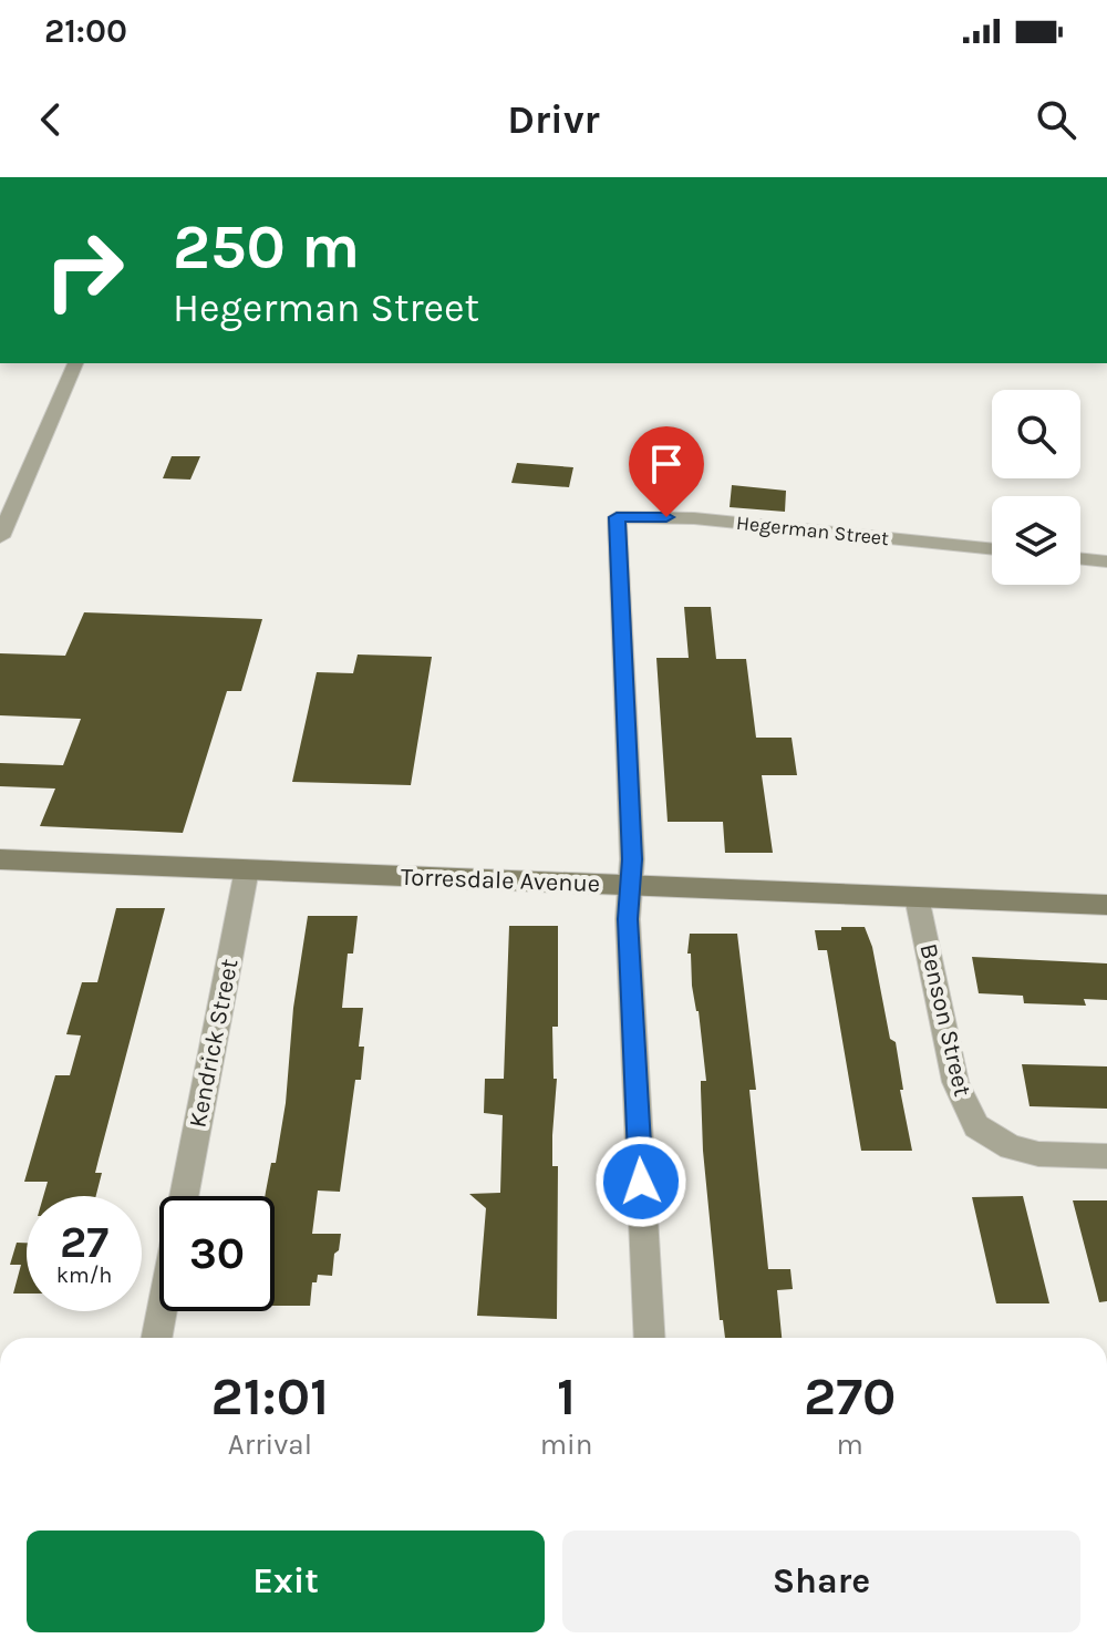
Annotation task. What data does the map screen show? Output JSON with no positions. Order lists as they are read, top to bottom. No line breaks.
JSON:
{"streets":{"street":["Hegerman Street","Torresdale Avenue","Benson Street","Kendrick Street"]},"crossings":[["Hegerman Street","Torresdale Avenue"],["Torresdale Avenue","Benson Street"],["Torresdale Avenue","Kendrick Street"]],"page":{"status":"21:00","header":"Drivr","turn":["250 m","Hegerman Street"],"speed":"27 km/h","limit":"30","eta":["21:01","Arrival","1","min","270","m"],"buttons":["Exit","Share"]}}
